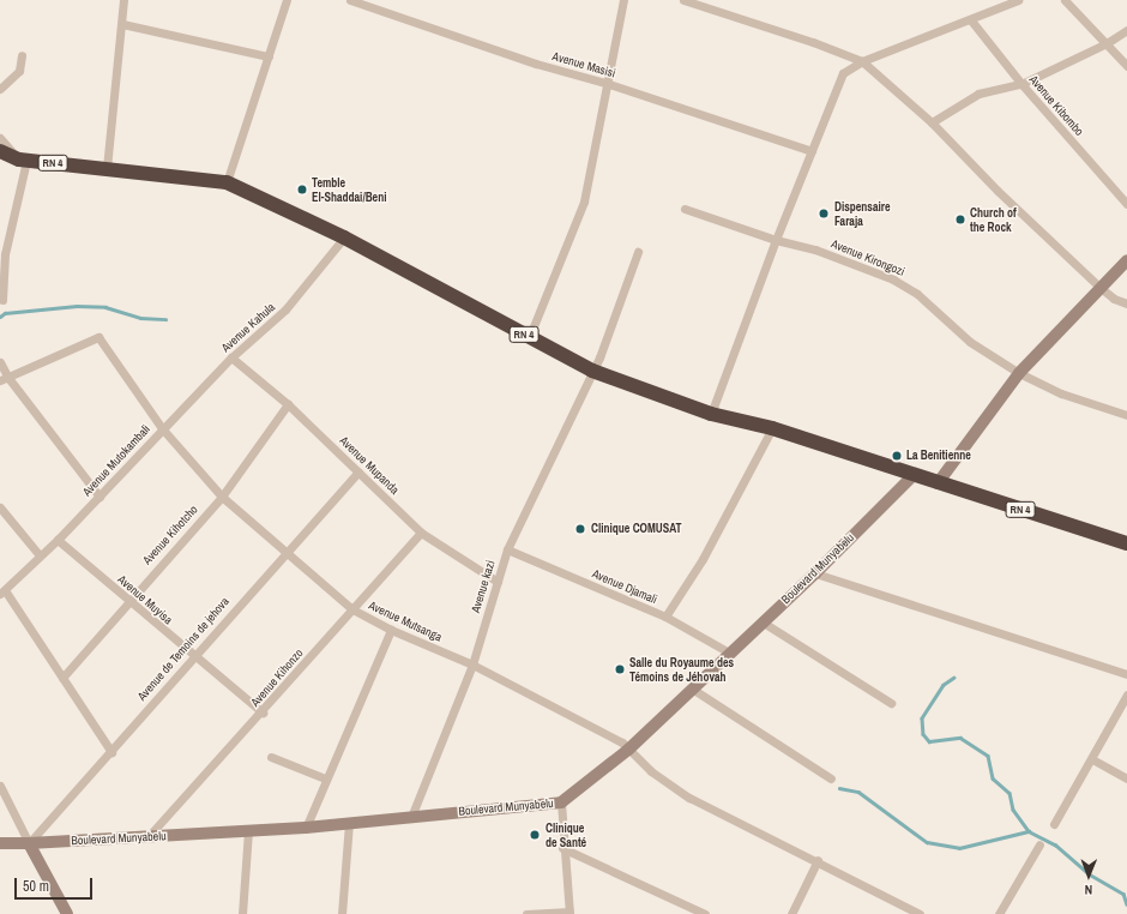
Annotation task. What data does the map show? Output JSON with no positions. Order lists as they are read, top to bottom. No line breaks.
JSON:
{"streets":{"highway":["RN 4"],"street":["Avenue Masisi","Avenue Kibombo","Avenue Kirongozi","Avenue Kahula","Avenue Mutokambali","Avenue Mupanda","Avenue Kihotcho","Boulevard Munyabelu","Avenue kazi","Avenue Djamali","Avenue Muyisa","Avenue Mutsanga","Avenue de Temoins de jehova","Avenue Kihonzo"]},"crossings":[["RN 4","Avenue Kahula"],["RN 4","Boulevard Munyabelu"],["RN 4","Avenue kazi"],["Avenue Kahula","Avenue Mutokambali"],["Avenue Kahula","Avenue Mupanda"],["Avenue Kahula","Avenue Mutsanga"],["Avenue Mutokambali","Avenue Muyisa"],["Avenue Mutokambali","Avenue Mutsanga"],["Avenue Mupanda","Avenue Kihotcho"],["Avenue Mupanda","Avenue kazi"],["Avenue Mupanda","Avenue de Temoins de jehova"],["Avenue Mupanda","Avenue Kihonzo"],["Avenue Kihotcho","Avenue Muyisa"],["Avenue Kihotcho","Avenue Mutsanga"],["Boulevard Munyabelu","Avenue kazi"],["Boulevard Munyabelu","Avenue Djamali"],["Boulevard Munyabelu","Avenue Mutsanga"],["Boulevard Munyabelu","Avenue de Temoins de jehova"],["Boulevard Munyabelu","Avenue Kihonzo"],["Avenue kazi","Avenue Djamali"],["Avenue kazi","Avenue Mutsanga"],["Avenue Muyisa","Avenue de Temoins de jehova"],["Avenue Muyisa","Avenue Kihonzo"],["Avenue Mutsanga","Avenue de Temoins de jehova"],["Avenue Mutsanga","Avenue Kihonzo"]],"places":["Temble El-Shaddai/Beni","Dispensaire Faraja","Church of the Rock","La Benitienne","Clinique COMUSAT","Salle du Royaume des Témoins de Jéhovah","Clinique de Santé"],"scale_bar":"50 m","north":"bottom"}
